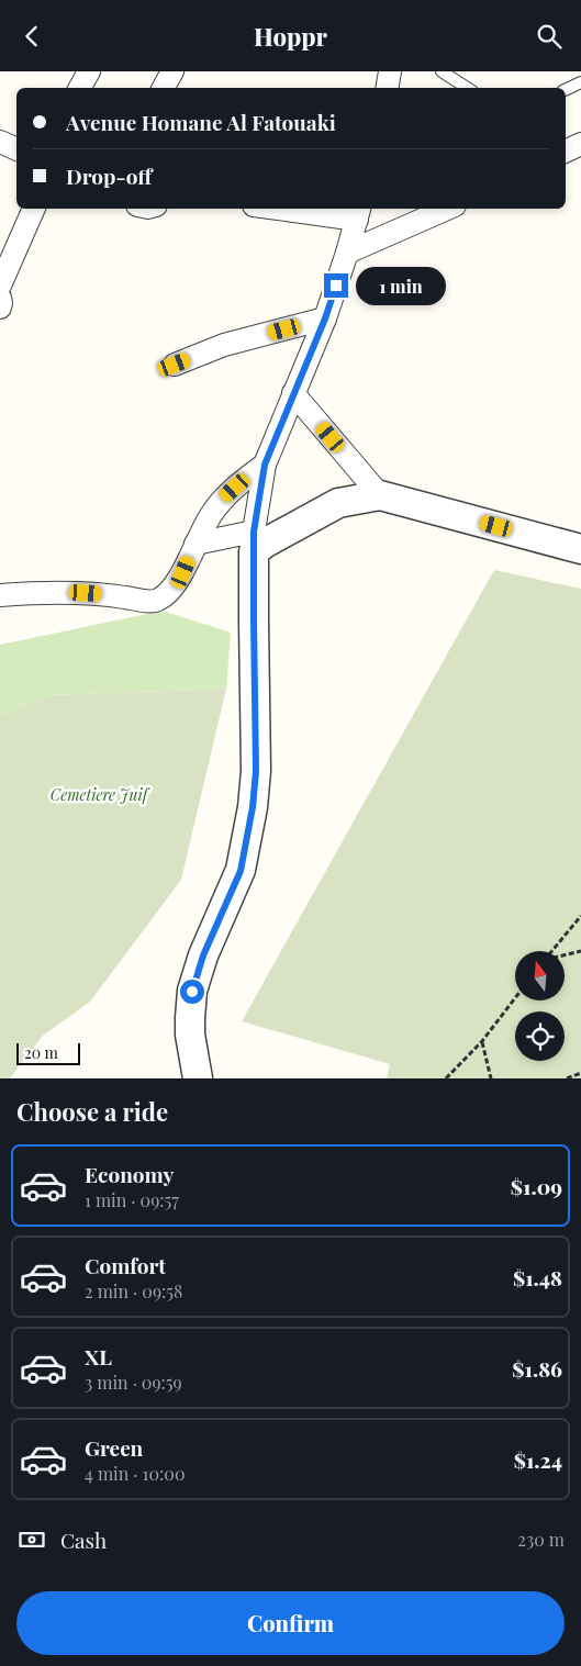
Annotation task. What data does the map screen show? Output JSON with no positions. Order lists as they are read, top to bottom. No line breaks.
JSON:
{"parks":["Cemetiere Juif"],"scale_bar":"20 m","north":"top","page":{"header":"Hoppr","banner":["Avenue Homane Al Fatouaki","Drop-off"],"bubble":"1 min","scale":"20 m","heading":"Choose a ride","list":[{"name":"Economy","note":"1 min · 09:57","value":"$1.09"},{"name":"Comfort","note":"2 min · 09:58","value":"$1.48"},{"name":"XL","note":"3 min · 09:59","value":"$1.86"},{"name":"Green","note":"4 min · 10:00","value":"$1.24"}],"pay":["Cash","230 m"],"buttons":"Confirm"}}
